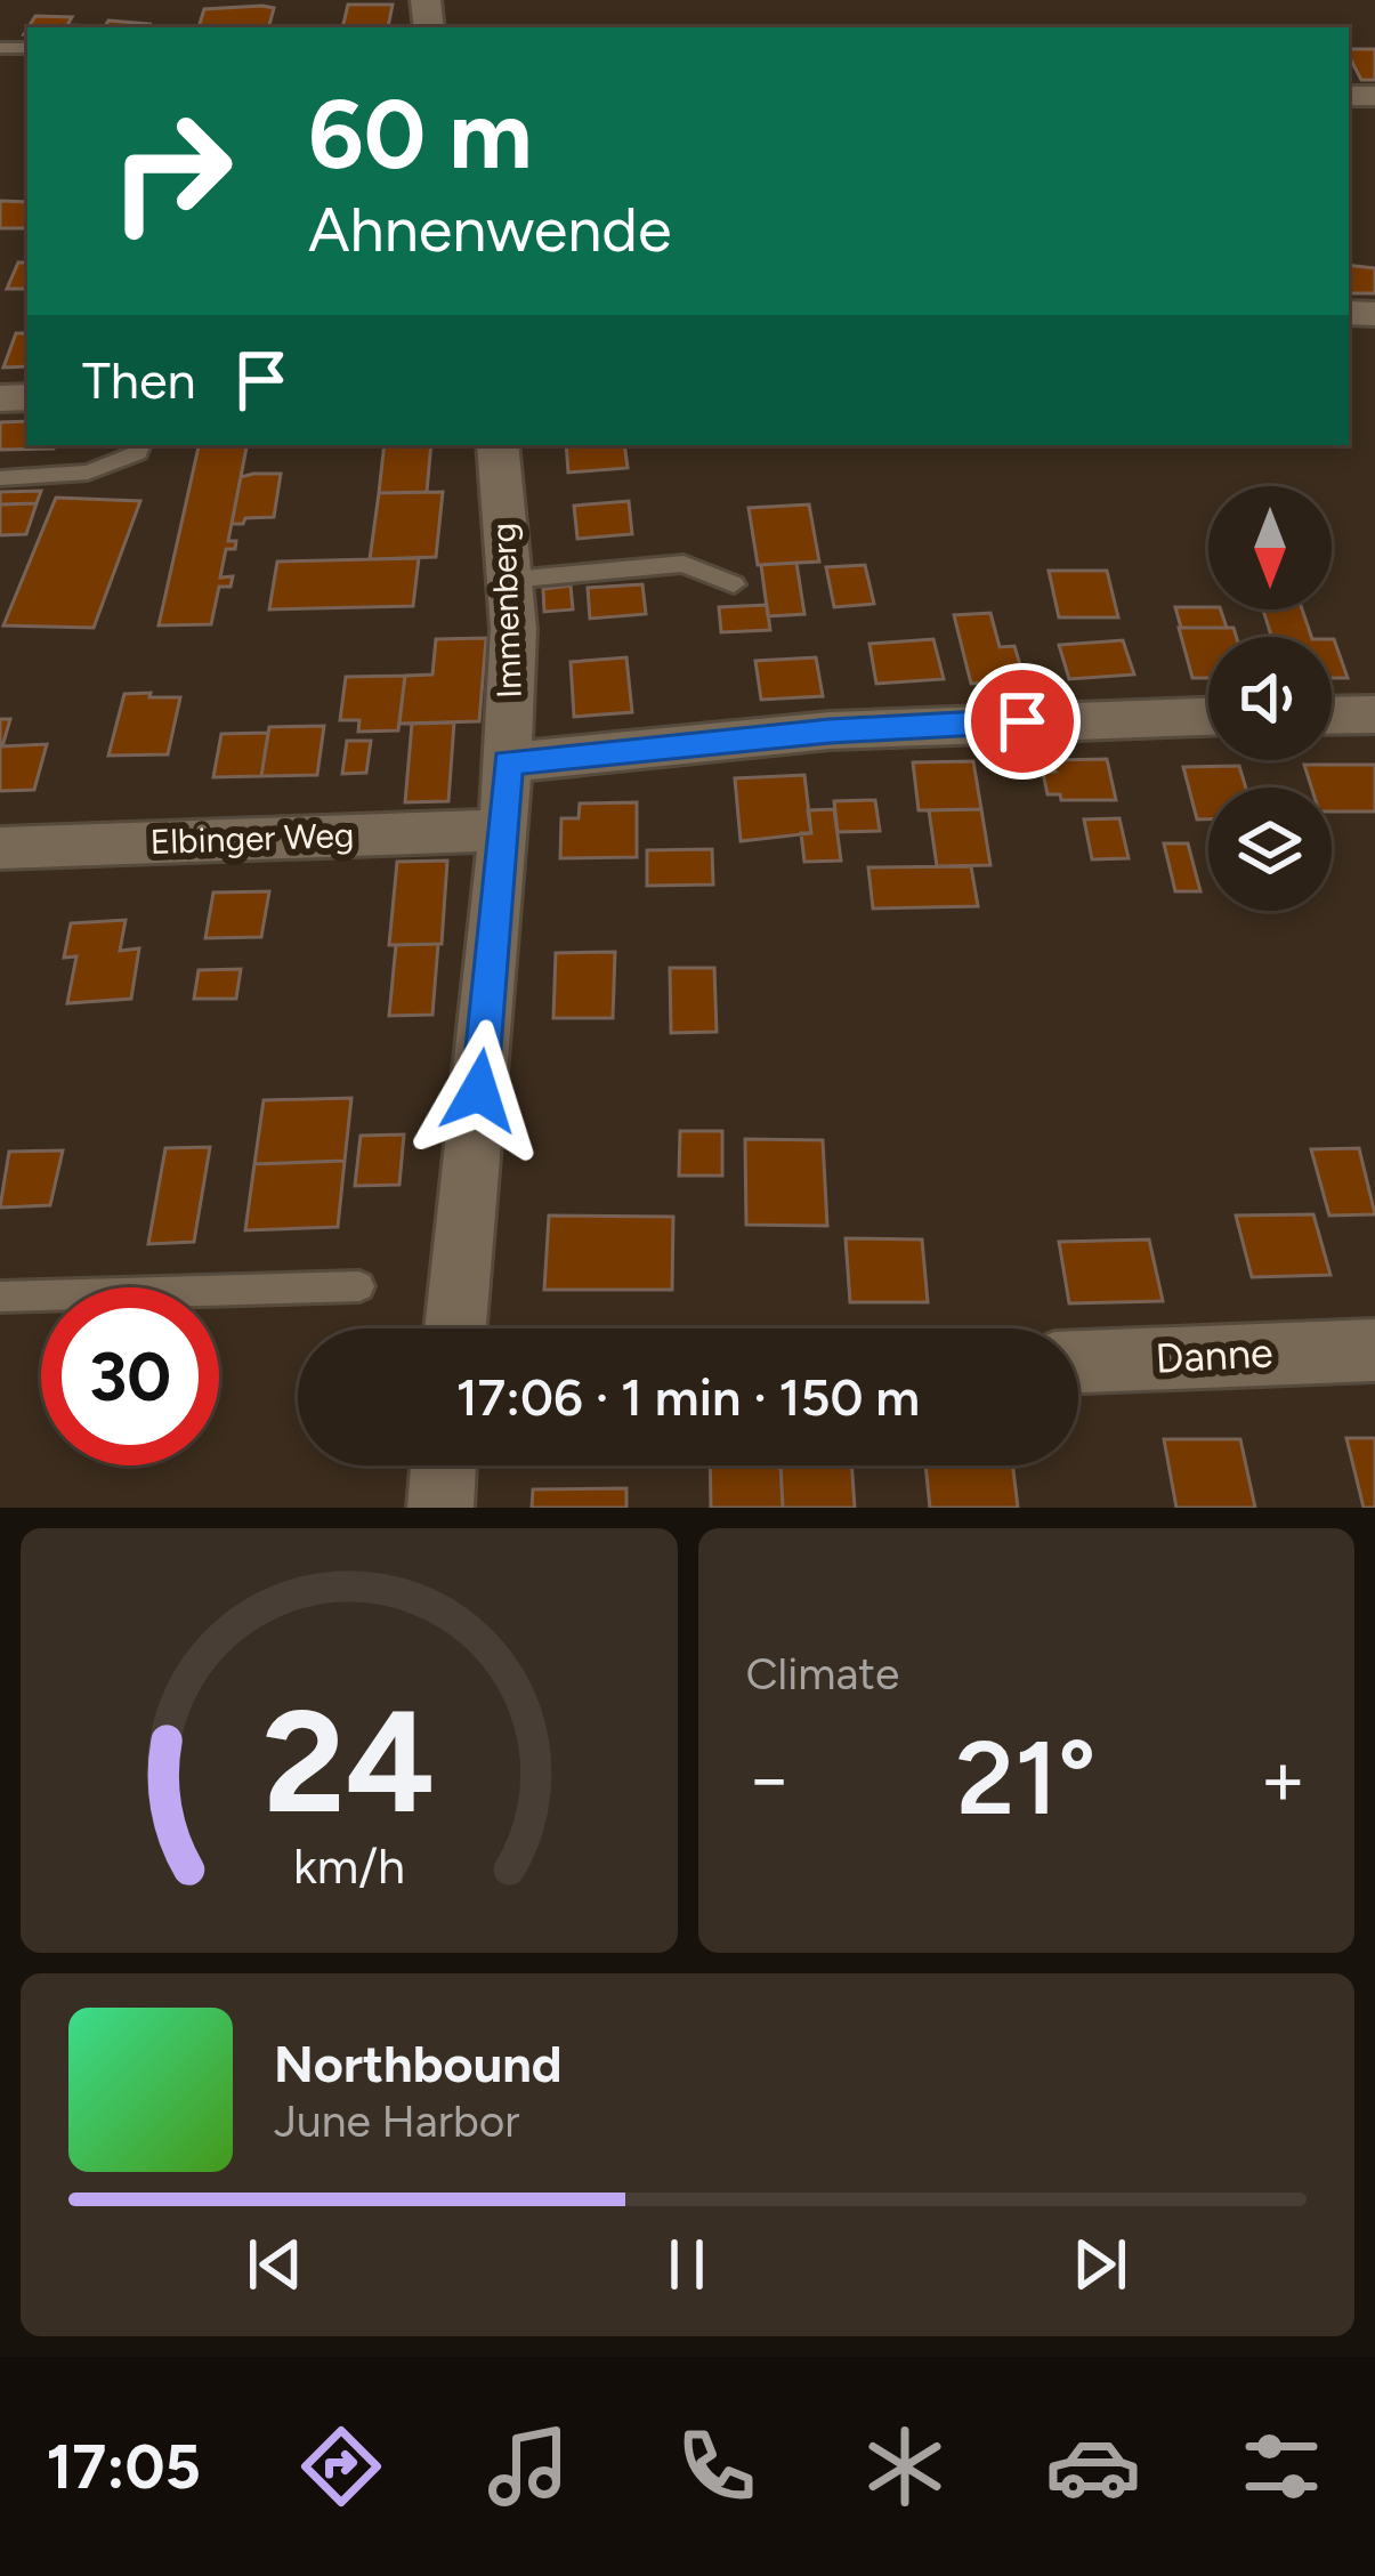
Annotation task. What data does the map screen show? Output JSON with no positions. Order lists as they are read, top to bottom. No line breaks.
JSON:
{"streets":{"street":["Immenberg","Elbinger Weg","Danne"]},"crossings":[["Immenberg","Elbinger Weg"]],"north":"bottom","page":{"turn":["60 m","Ahnenwende"],"then":"Then","limit":"30","trip":"17:06 · 1 min · 150 m","tile":"Climate","heat":["−","21°","+"],"song":["Northbound","June Harbor"],"tabs":"17:05","gauge":["24","km/h"]}}
